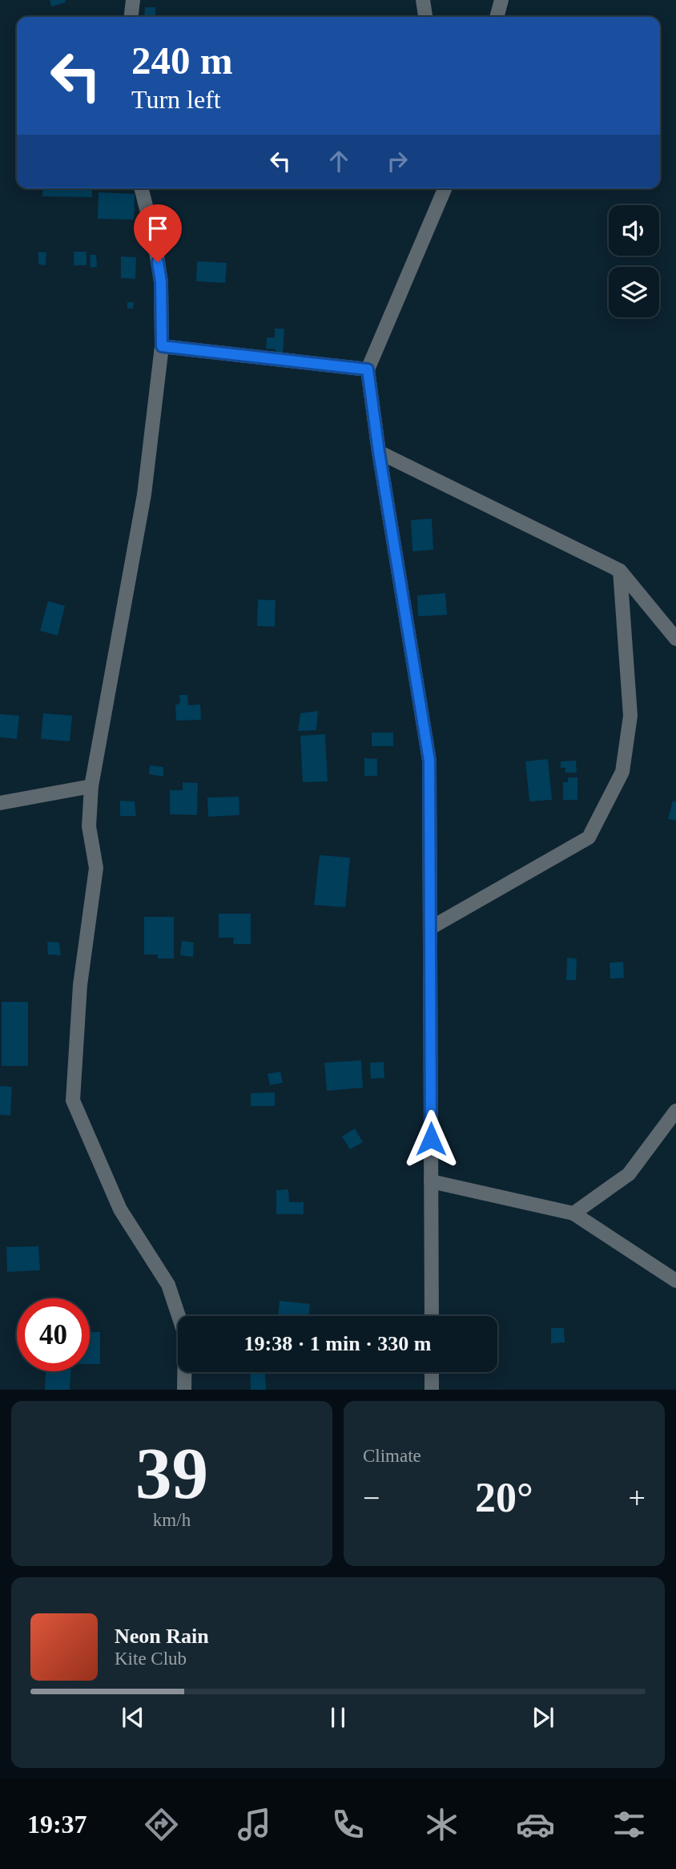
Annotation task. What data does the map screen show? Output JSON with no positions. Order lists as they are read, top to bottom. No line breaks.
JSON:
{"page":{"turn":["240 m","Turn left"],"limit":"40","trip":"19:38 · 1 min · 330 m","tile":[["39","km/h"],"Climate"],"heat":["−","20°","+"],"song":["Neon Rain","Kite Club"],"tabs":"19:37"}}
